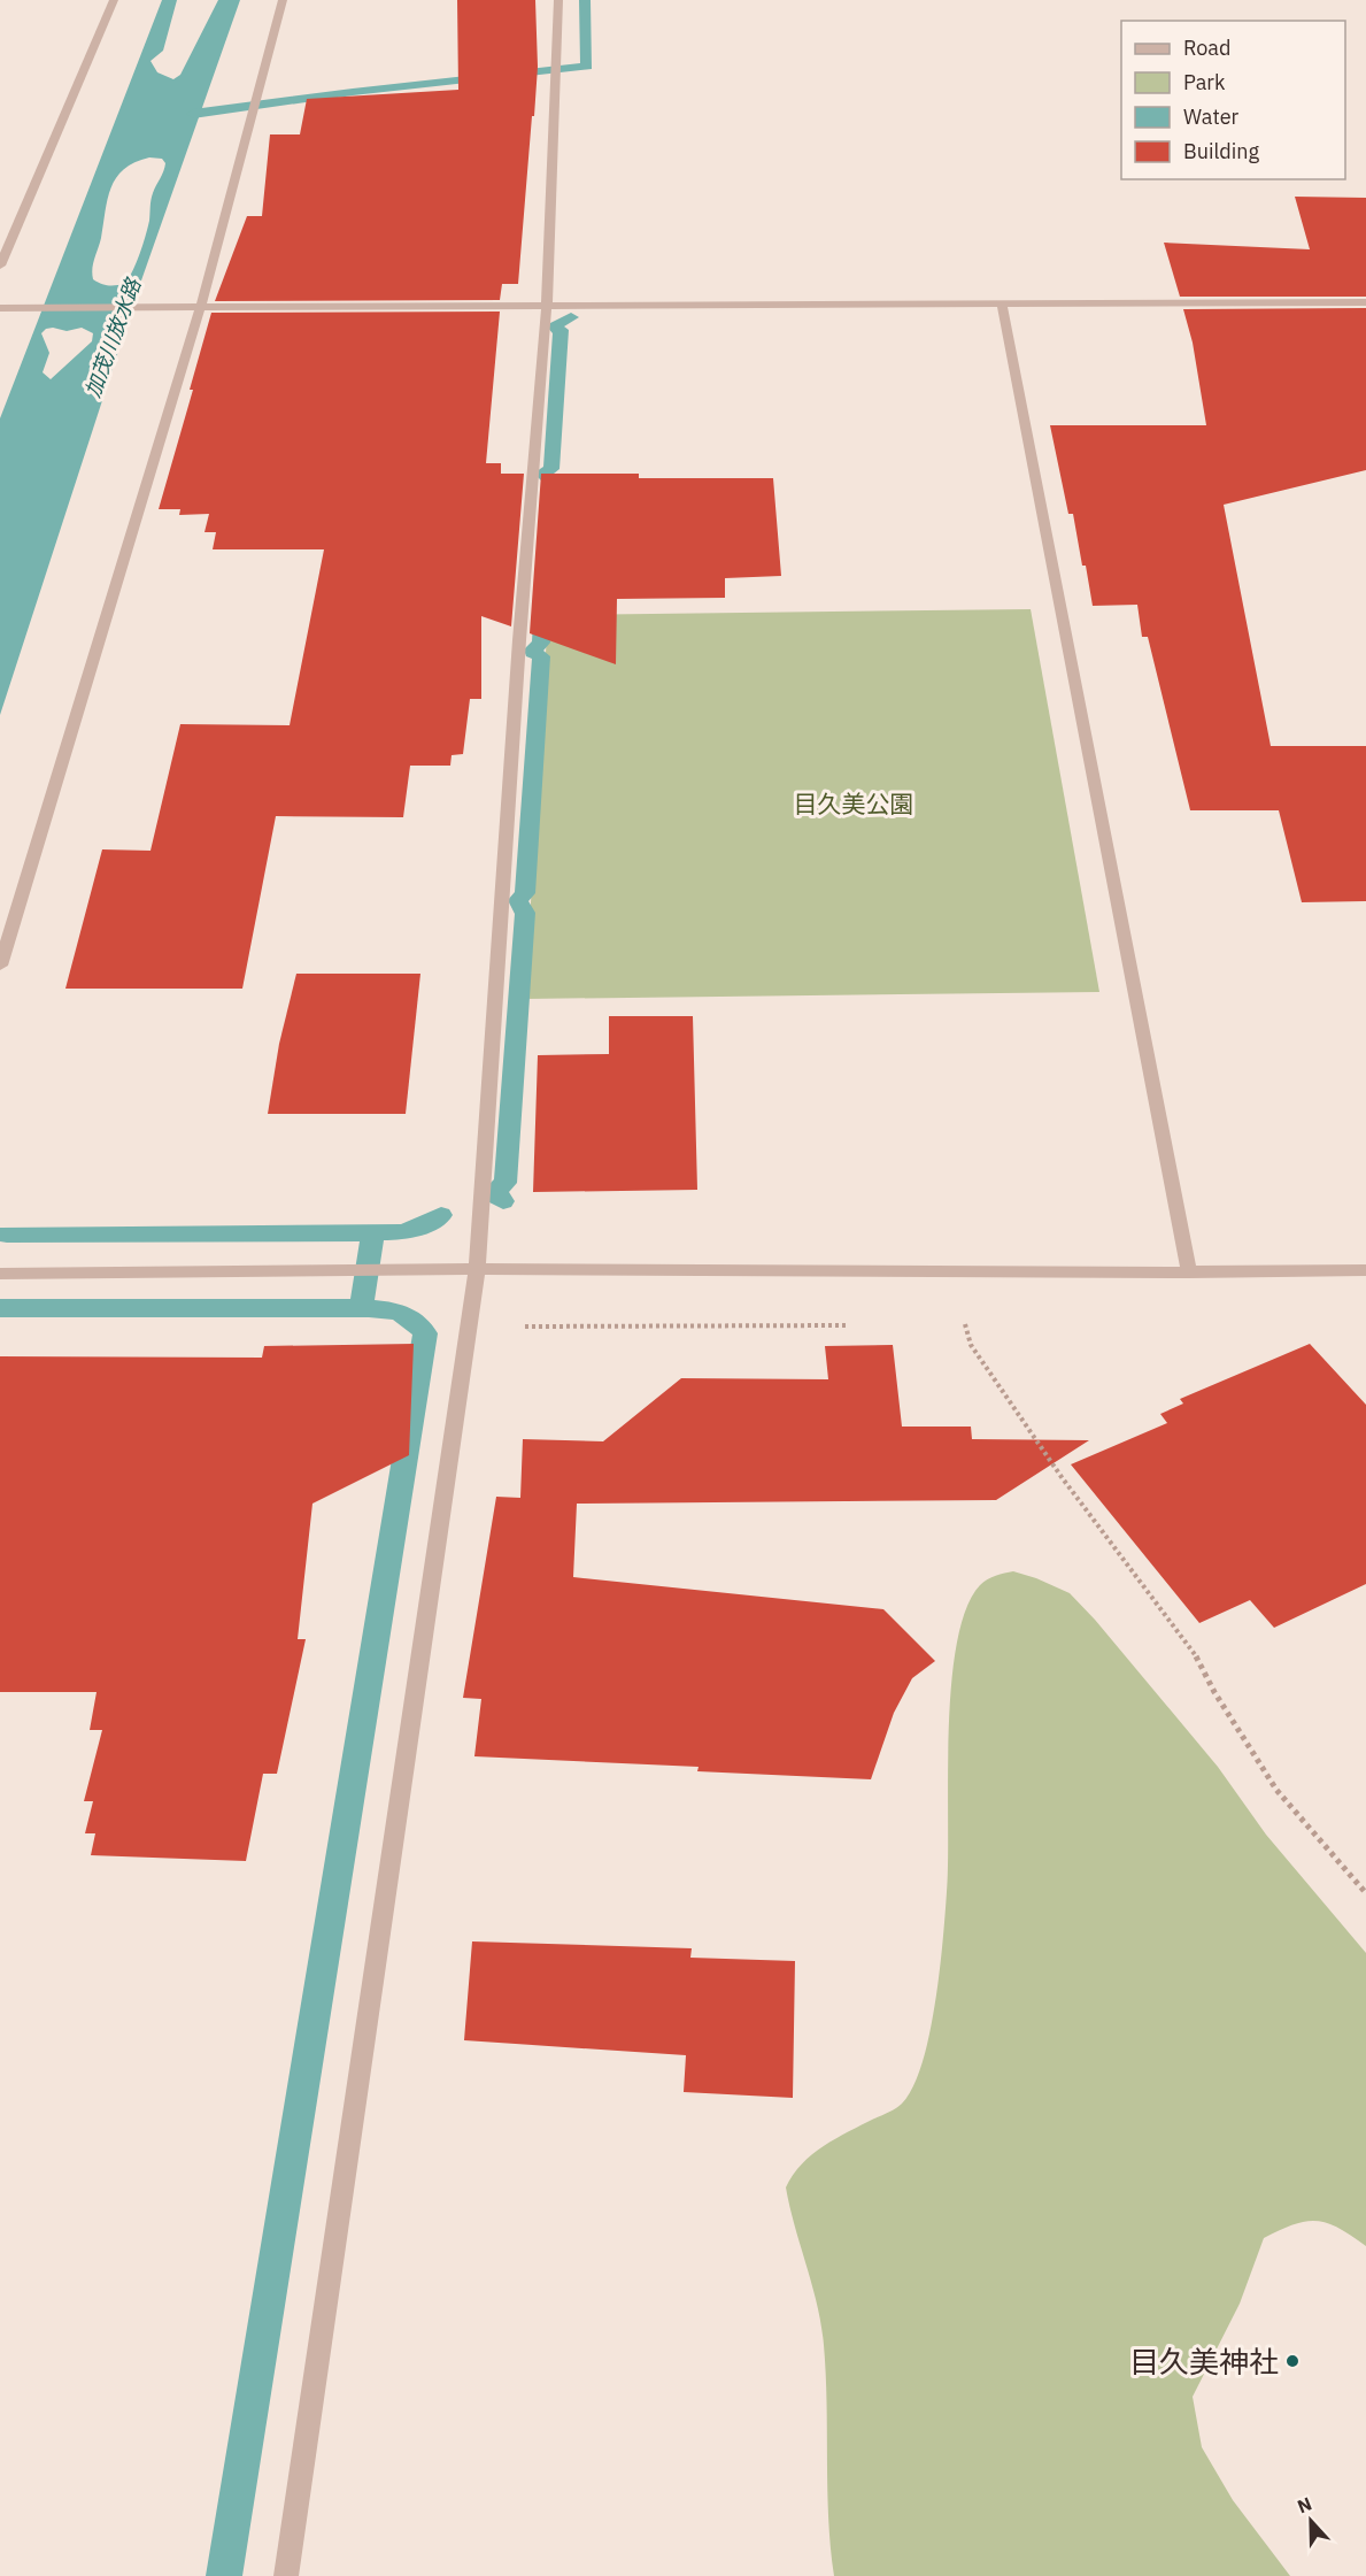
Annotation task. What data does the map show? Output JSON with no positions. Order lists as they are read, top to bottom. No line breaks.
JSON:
{"water":["加茂川放水路"],"parks":["目久美公園"],"places":["目久美神社"],"legend":["Road","Park","Water","Building"],"north":"top"}
